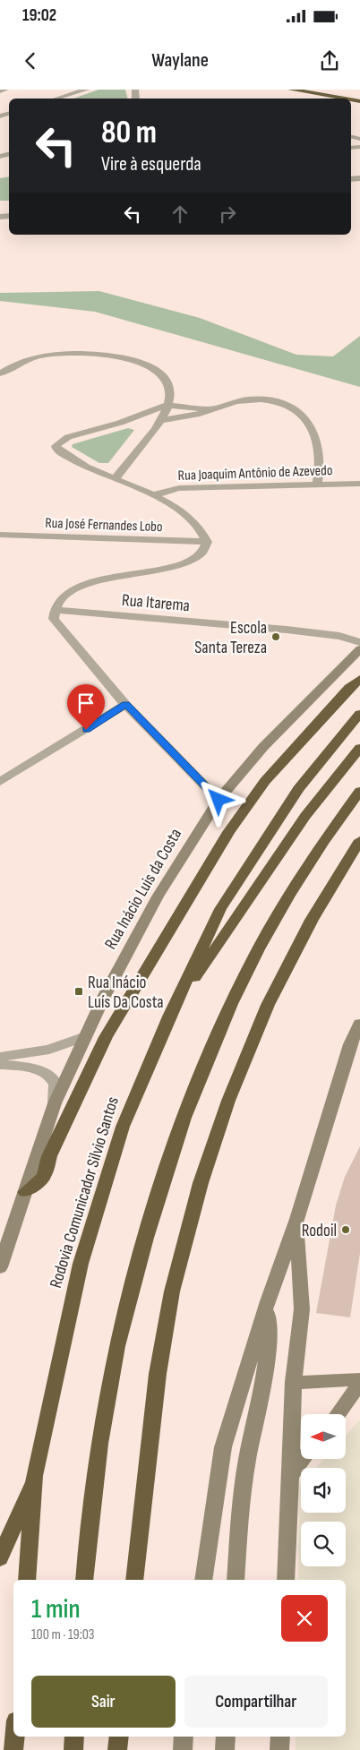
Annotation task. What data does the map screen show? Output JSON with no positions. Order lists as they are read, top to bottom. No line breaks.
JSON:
{"streets":{"highway":["Rodovia Comunicador Silvio Santos"],"main road":["Rua Inácio Luis da Costa"],"street":["Rua Joaquim Antônio de Azevedo","Rua José Fernandes Lobo","Rua Itarema"]},"places":{"other":["Escola Santa Tereza","Rodoil"],"transit":["Rua Inácio Luís Da Costa"]},"north":"left","page":{"status":"19:02","header":"Waylane","turn":["80 m","Vire à esquerda"],"heading":["1 min","100 m · 19:03"],"buttons":["Sair","Compartilhar"]}}
